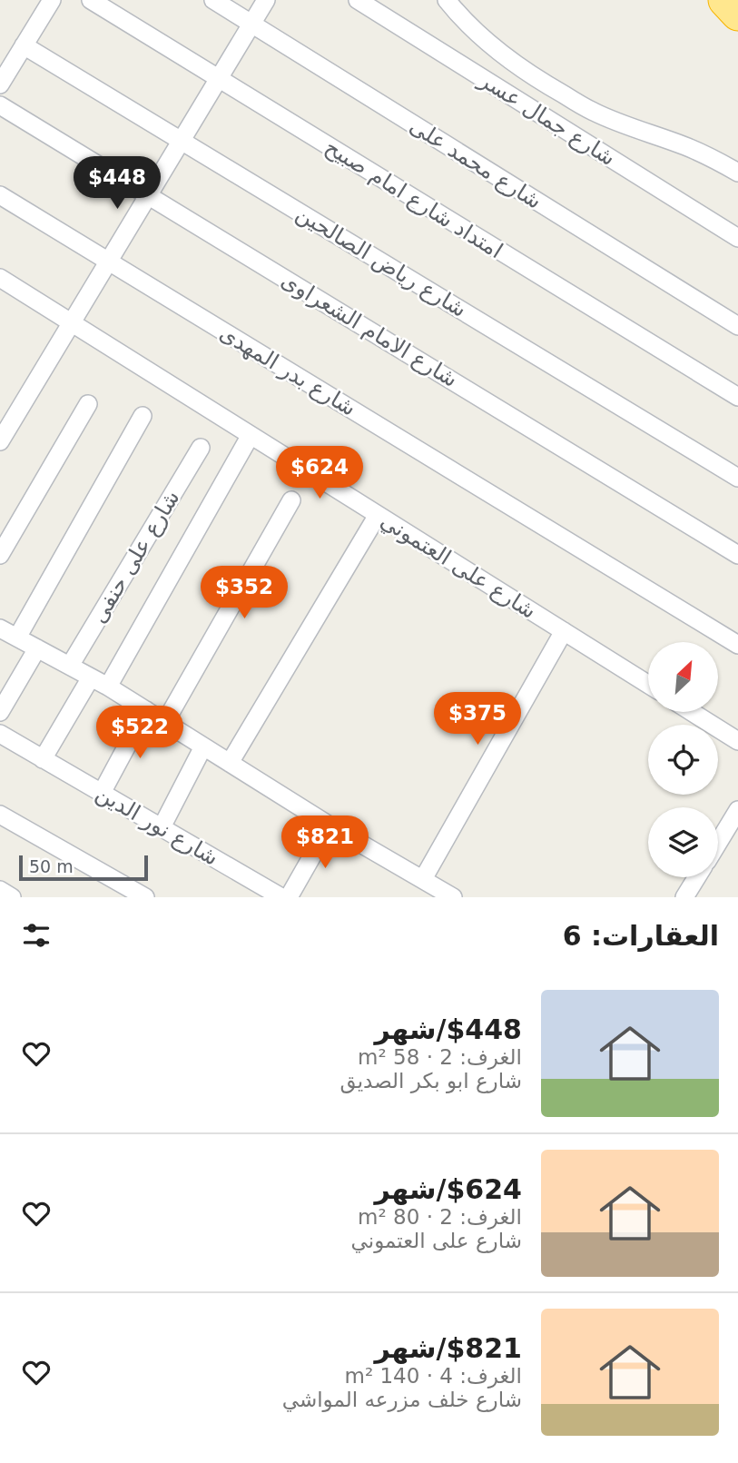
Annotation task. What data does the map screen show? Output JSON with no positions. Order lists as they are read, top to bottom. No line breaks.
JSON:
{"streets":{"street":["شارع جمال عسر","شارع محمد على","امتداد شارع امام صبيح","شارع رياض الصالحين","شارع الامام الشعراوى","شارع بدر المهدى","شارع على حنفى","شارع على العتموني","شارع نور الدين"]},"scale_bar":"50 m","north":"top right","page":{"price":["$448","$624","$352","$375","$522","$821"],"scale":"50 m","heading":"العقارات: 6","list":[{"name":"$448/شهر","note":"الغرف: 2 · 58 m² · شارع ابو بكر الصديق"},{"name":"$624/شهر","note":"الغرف: 2 · 80 m² · شارع على العتموني"},{"name":"$821/شهر","note":"الغرف: 4 · 140 m² · شارع خلف مزرعه المواشي"}]}}
